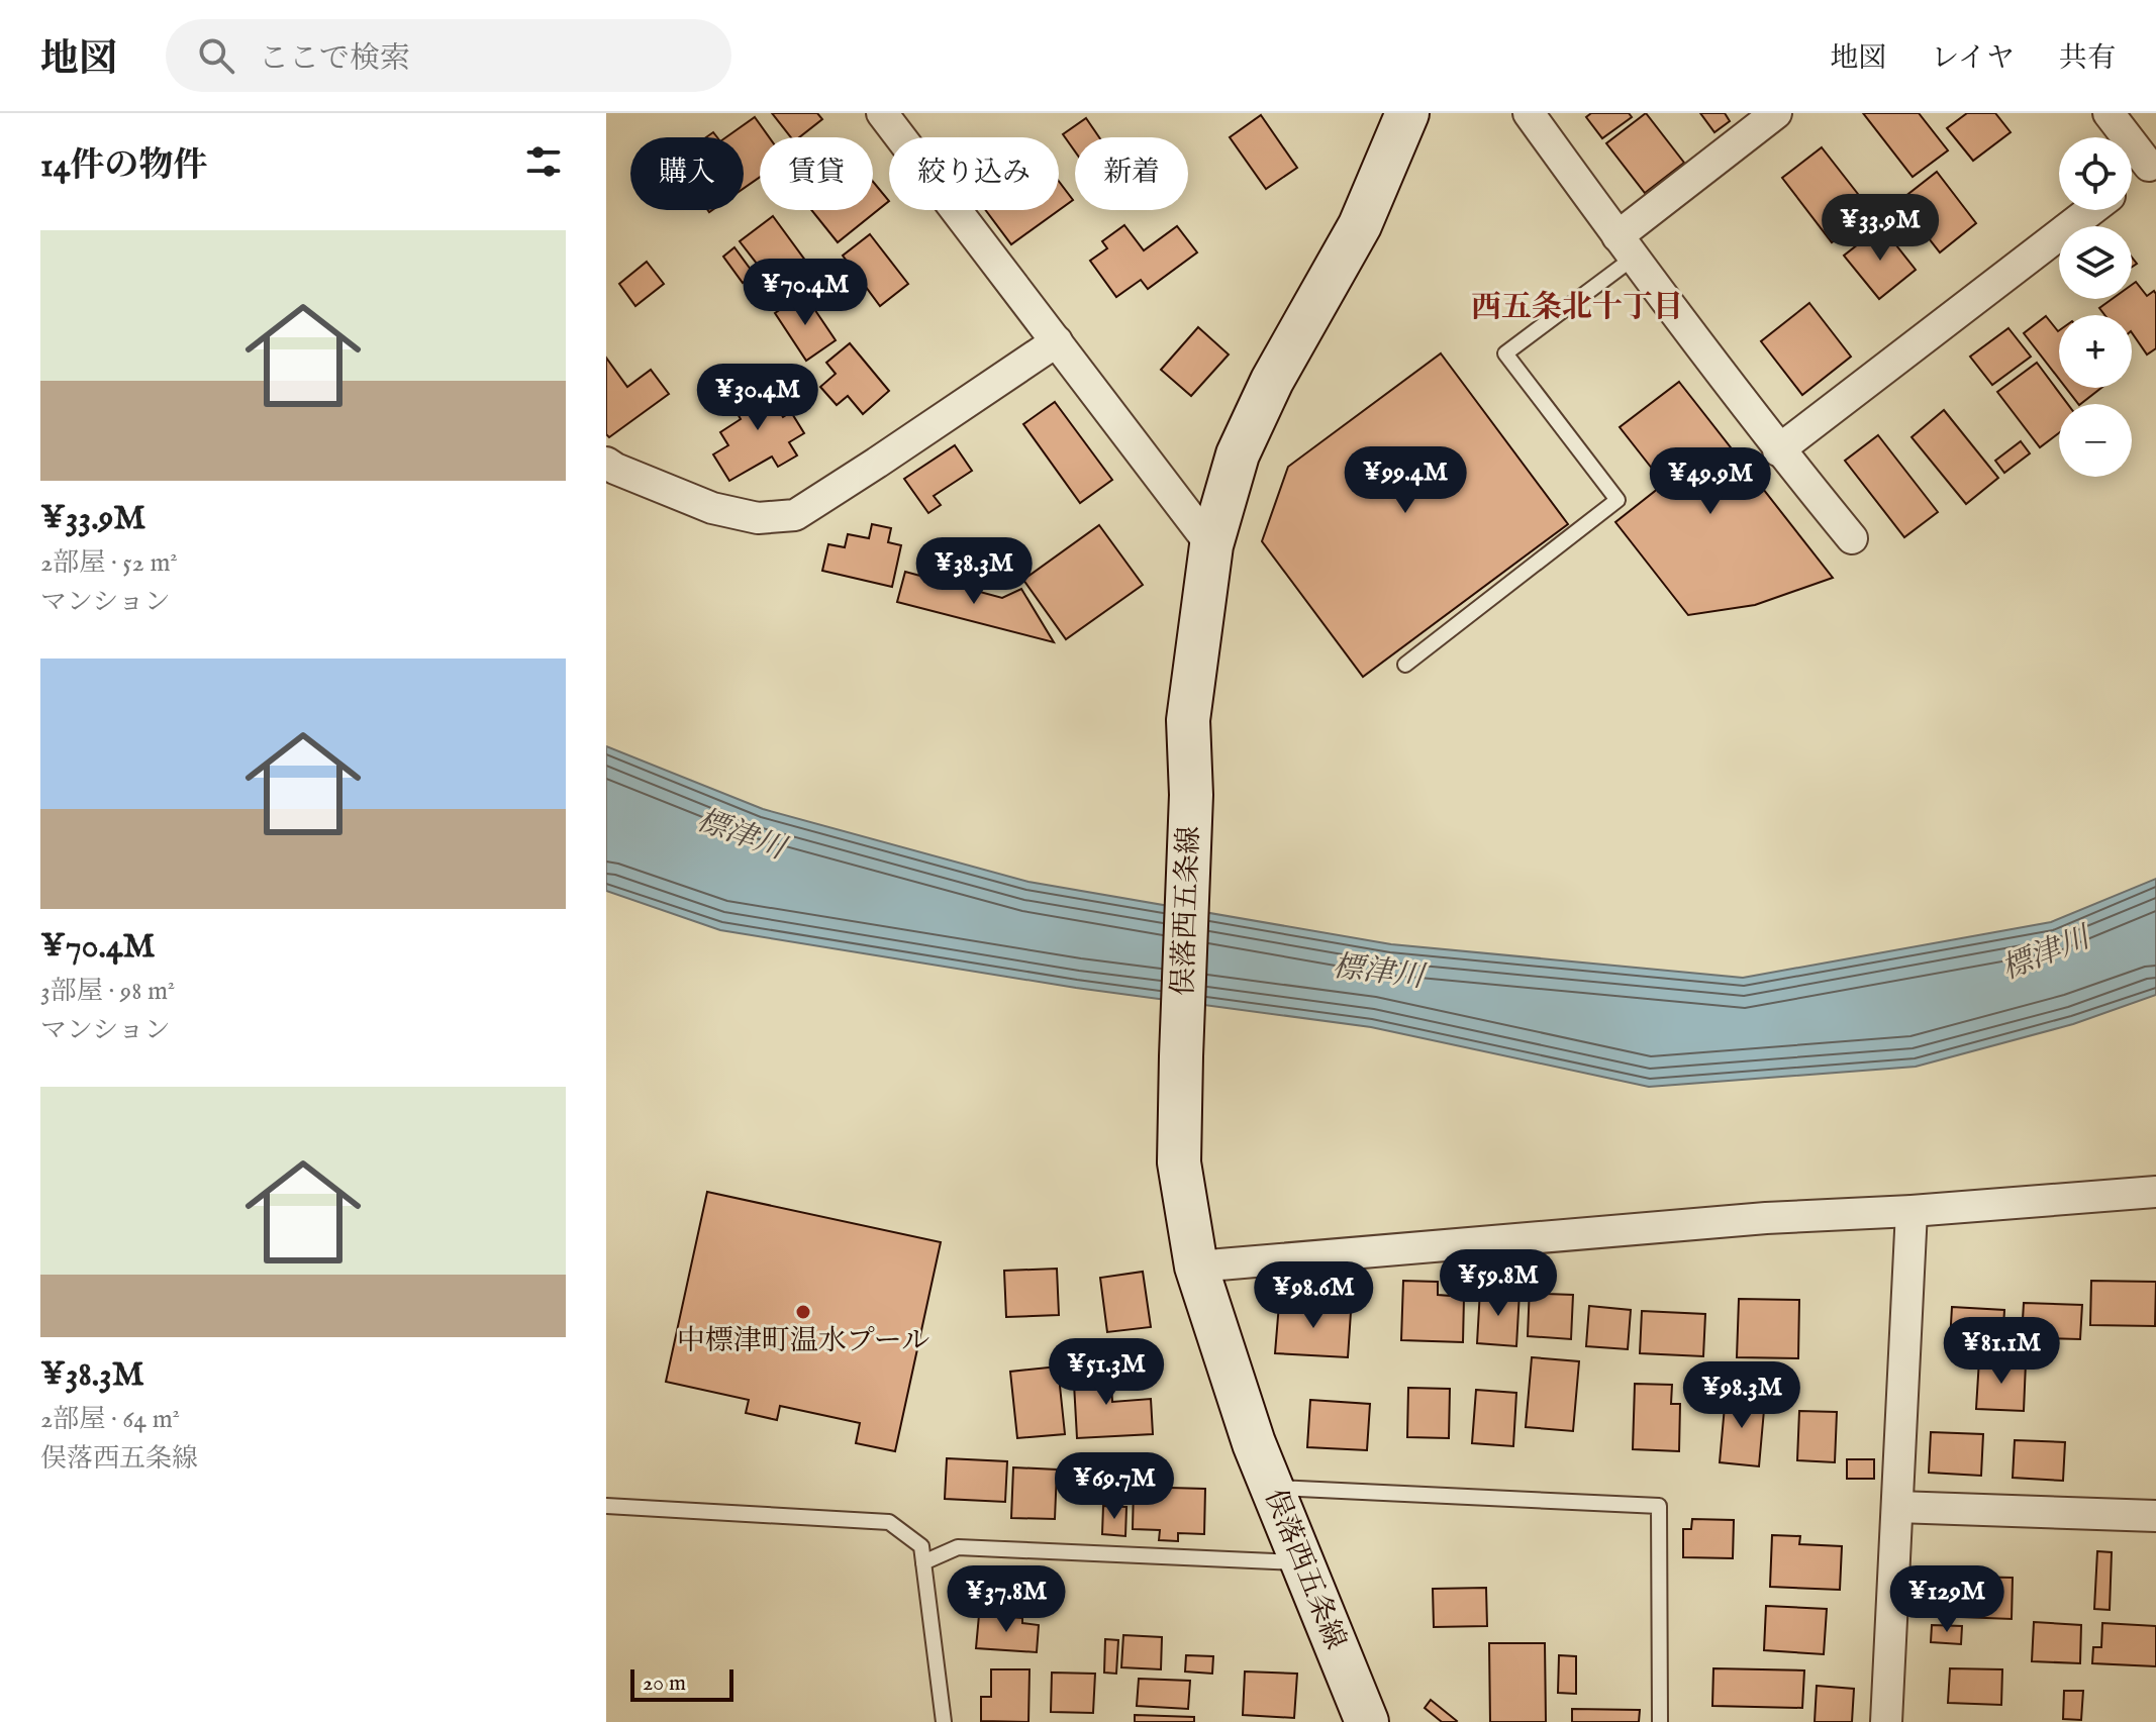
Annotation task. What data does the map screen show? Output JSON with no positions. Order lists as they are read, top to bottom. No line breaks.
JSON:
{"streets":{"main road":["俣落西五条線"]},"districts":["西五条北十丁目"],"water":["標津川"],"places":["中標津町温水プール"],"scale_bar":"20 m","page":{"header":"地図","search":"ここで検索","nav":["地図","レイヤ","共有"],"heading":"14件の物件","map_buttons":["+","−"],"chip":["購入","賃貸","絞り込み","新着"],"price":["¥33.9M","¥70.4M","¥30.4M","¥99.4M","¥49.9M","¥38.3M","¥59.8M","¥98.6M","¥81.1M","¥51.3M","¥98.3M","¥69.7M","¥37.8M","¥129M"],"list":[{"name":"¥33.9M","note":"2部屋 · 52 m² · マンション"},{"name":"¥70.4M","note":"3部屋 · 98 m² · マンション"},{"name":"¥38.3M","note":"2部屋 · 64 m² · 俣落西五条線"}],"scale":"20 m"}}
